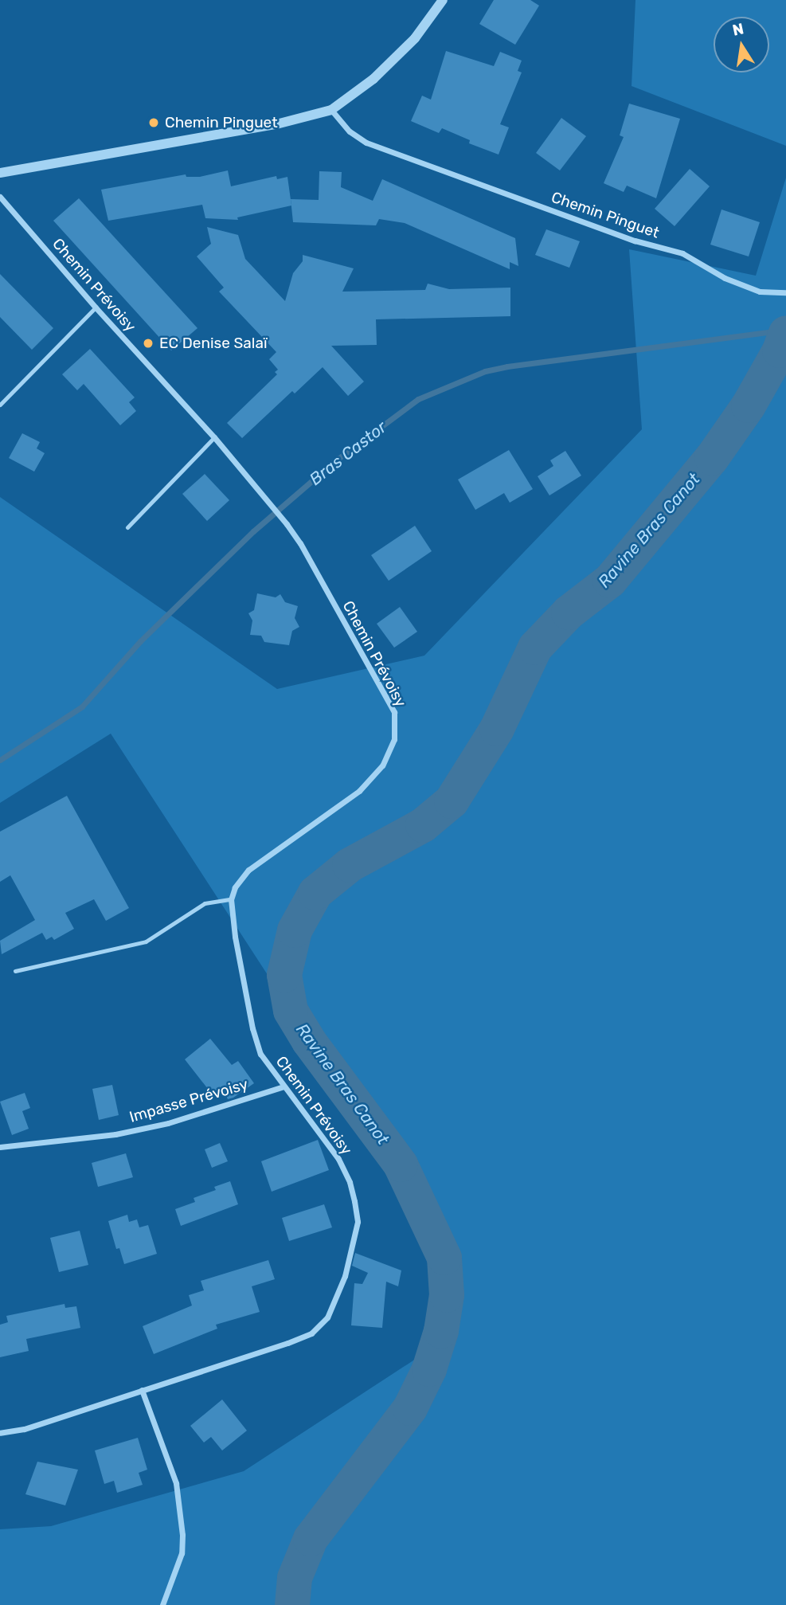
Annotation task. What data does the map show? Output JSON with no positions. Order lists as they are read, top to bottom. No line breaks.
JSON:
{"streets":{"street":["Chemin Pinguet","Chemin Prévoisy","Impasse Prévoisy"]},"crossings":[["Chemin Prévoisy","Impasse Prévoisy"]],"water":["Bras Castor","Ravine Bras Canot"],"places":["Chemin Pinguet","EC Denise Salaï"],"north":"top"}
